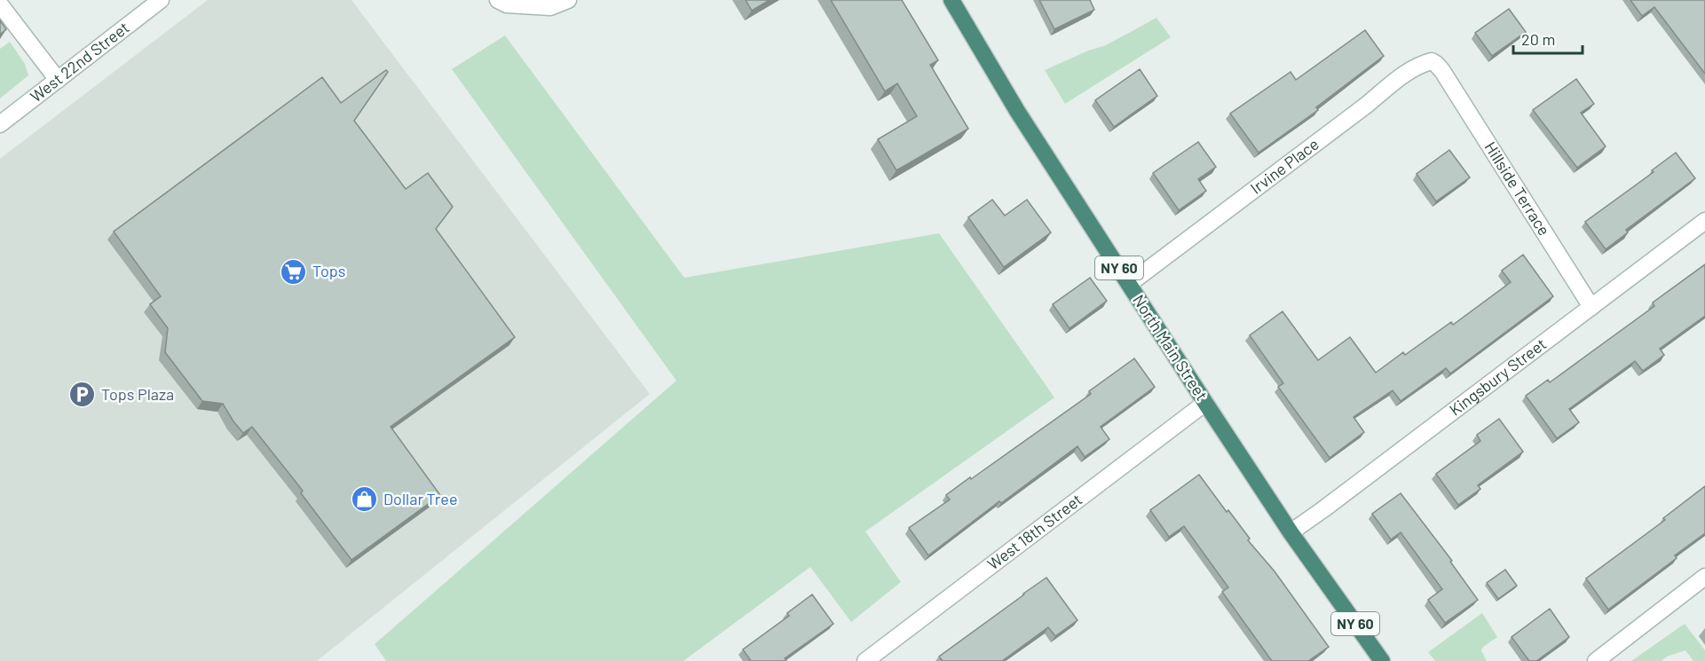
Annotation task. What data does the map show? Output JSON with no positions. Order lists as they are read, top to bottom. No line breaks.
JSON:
{"streets":{"highway":["NY 60","North Main Street"],"street":["West 22nd Street","Irvine Place","Hillside Terrace","Kingsbury Street","West 18th Street"]},"crossings":[["Irvine Place","Hillside Terrace"],["Irvine Place","North Main Street"],["Hillside Terrace","Kingsbury Street"],["North Main Street","Kingsbury Street"],["North Main Street","West 18th Street"]],"places":{"supermarket":["Tops"],"parking":["Tops Plaza"],"shop":["Dollar Tree"]},"scale_bar":"20 m"}
